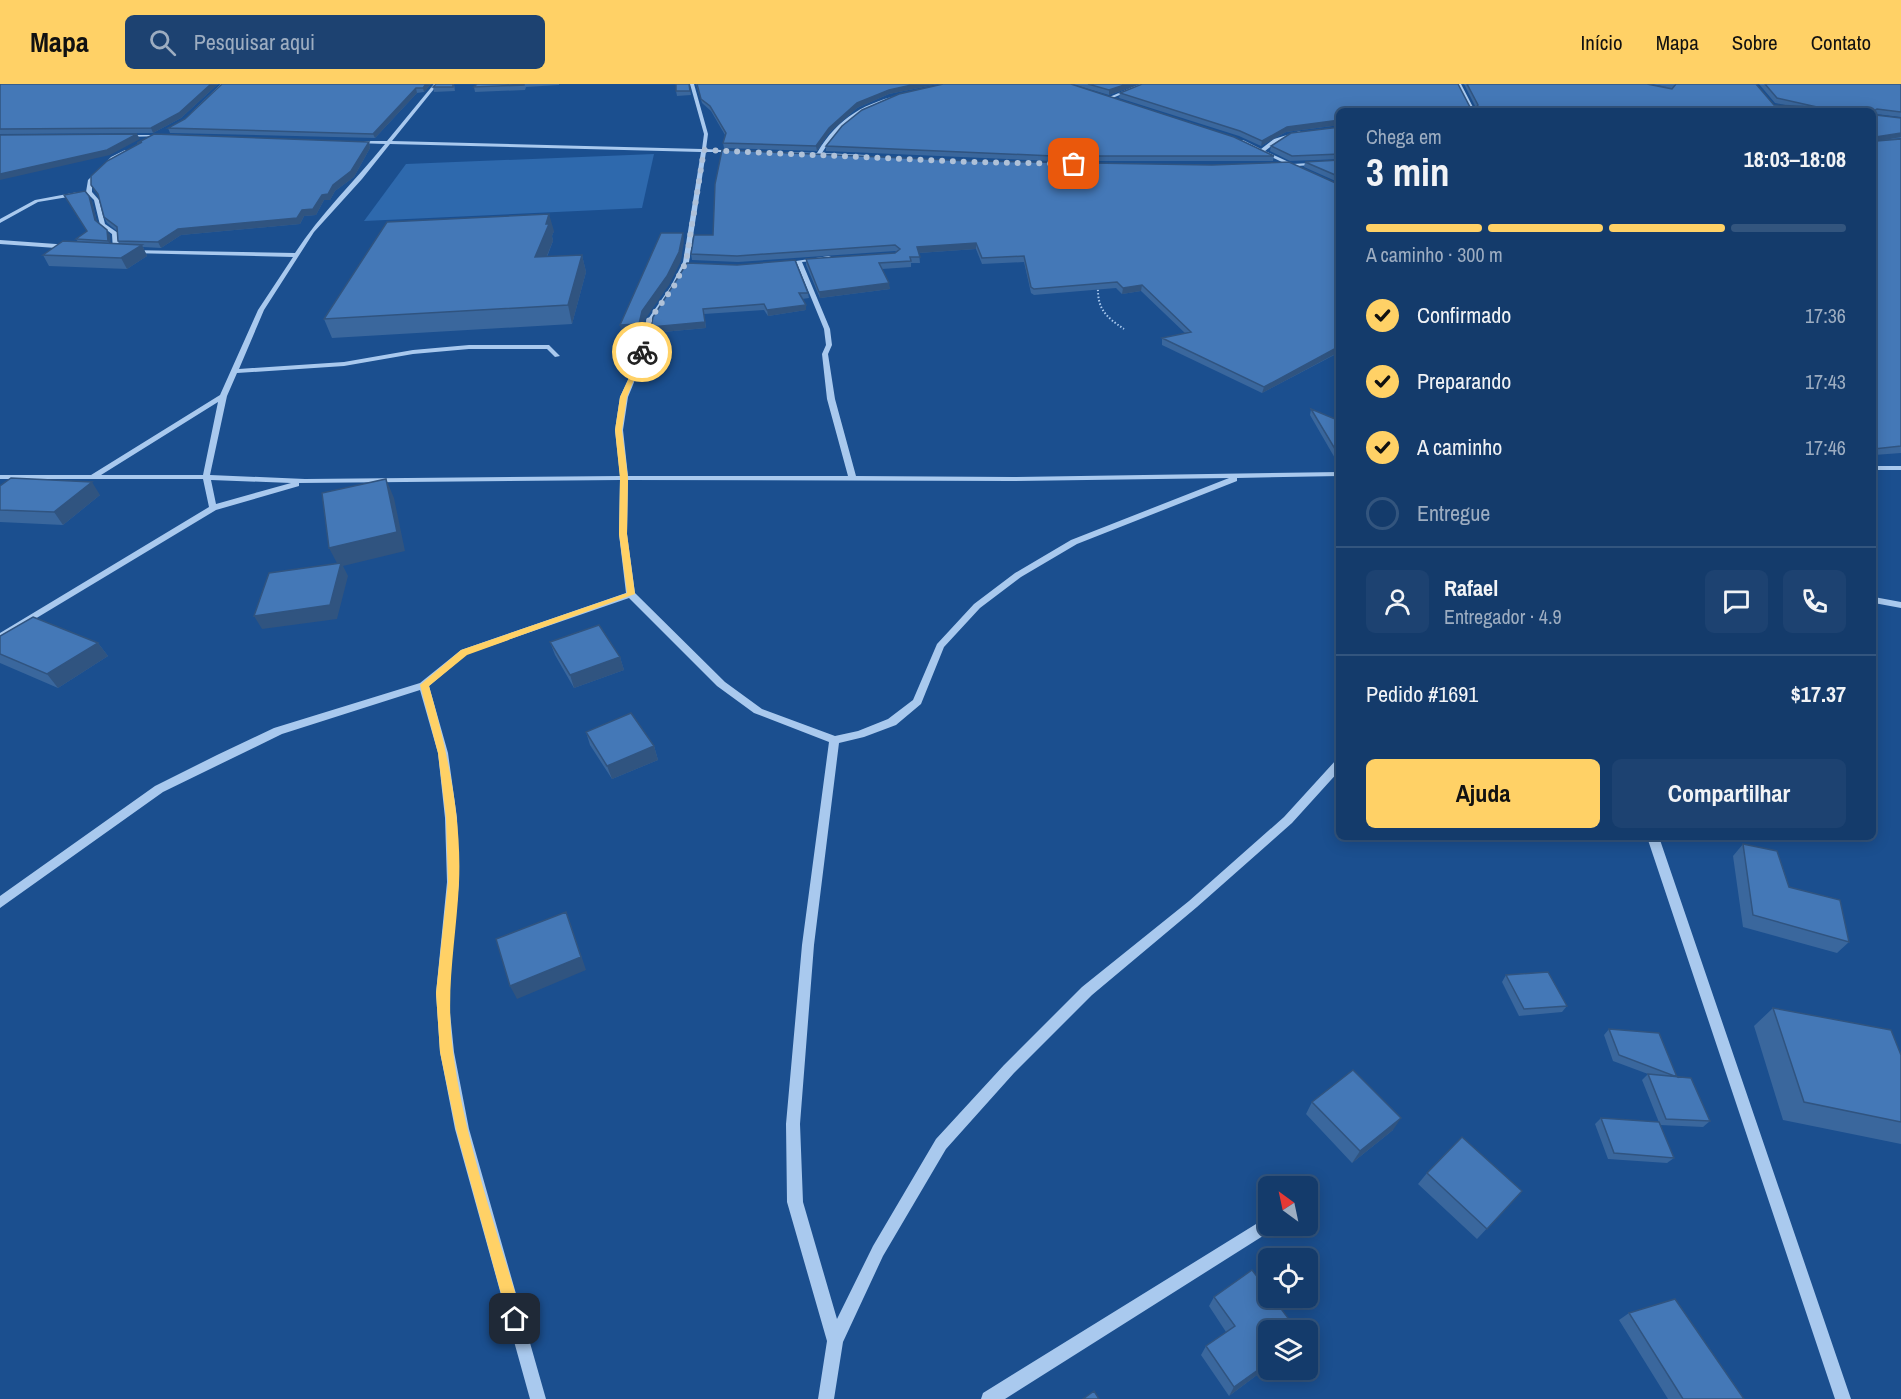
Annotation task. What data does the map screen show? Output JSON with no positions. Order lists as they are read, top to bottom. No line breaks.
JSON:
{"north":"top left","page":{"header":"Mapa","search":"Pesquisar aqui","nav":["Início","Mapa","Sobre","Contato"],"heading":["3 min","Chega em","18:03–18:08"],"panel":["Rafael","Entregador · 4.9","Pedido #1691","$17.37"],"bar":"A caminho · 300 m","list":[["Confirmado","17:36"],["Preparando","17:43"],["A caminho","17:46"],"Entregue"],"buttons":["Ajuda","Compartilhar"]}}
